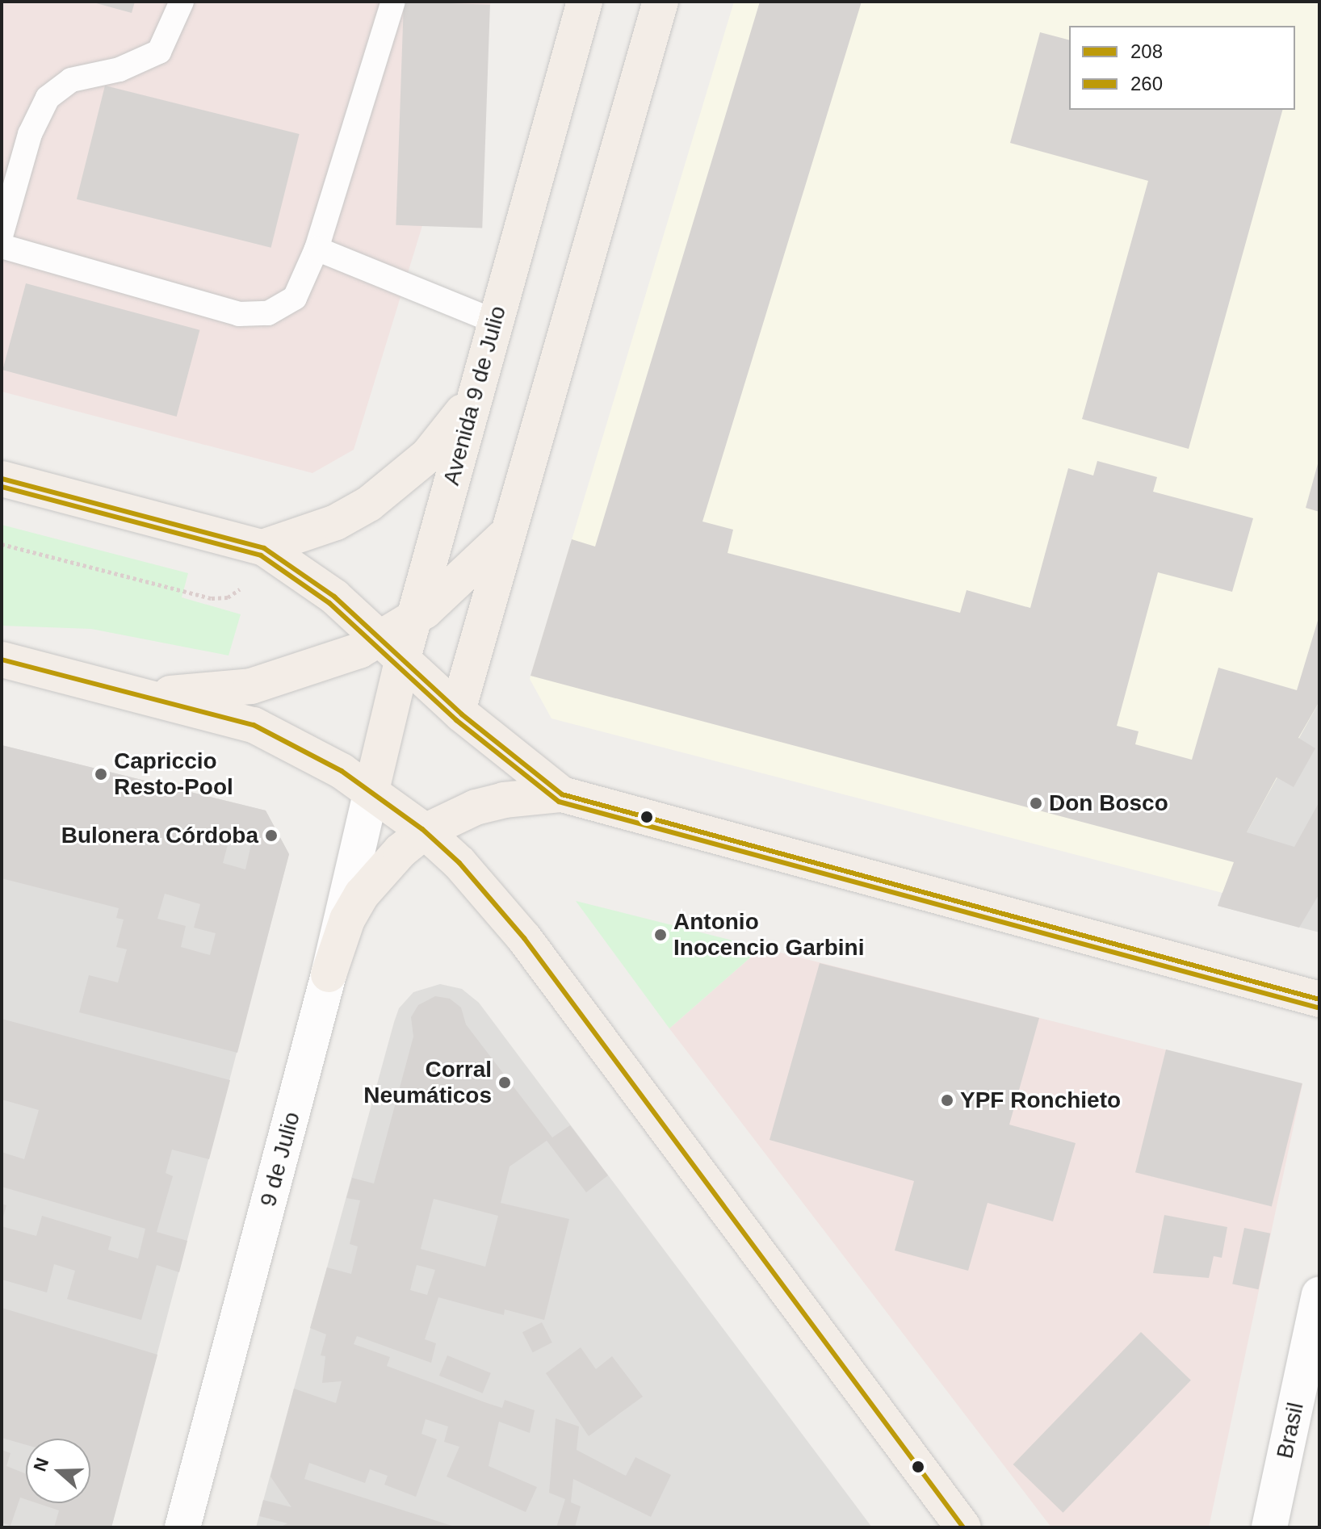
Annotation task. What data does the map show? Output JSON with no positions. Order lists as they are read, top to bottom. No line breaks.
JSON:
{"streets":{"main road":["Avenida 9 de Julio"],"street":["9 de Julio","Brasil"]},"places":["Capriccio Resto-Pool","Don Bosco","Bulonera Córdoba","Antonio Inocencio Garbini","Corral Neumáticos","YPF Ronchieto"],"lines":["transit line 208","transit line 260"],"legend":["208","260"],"north":"left"}
